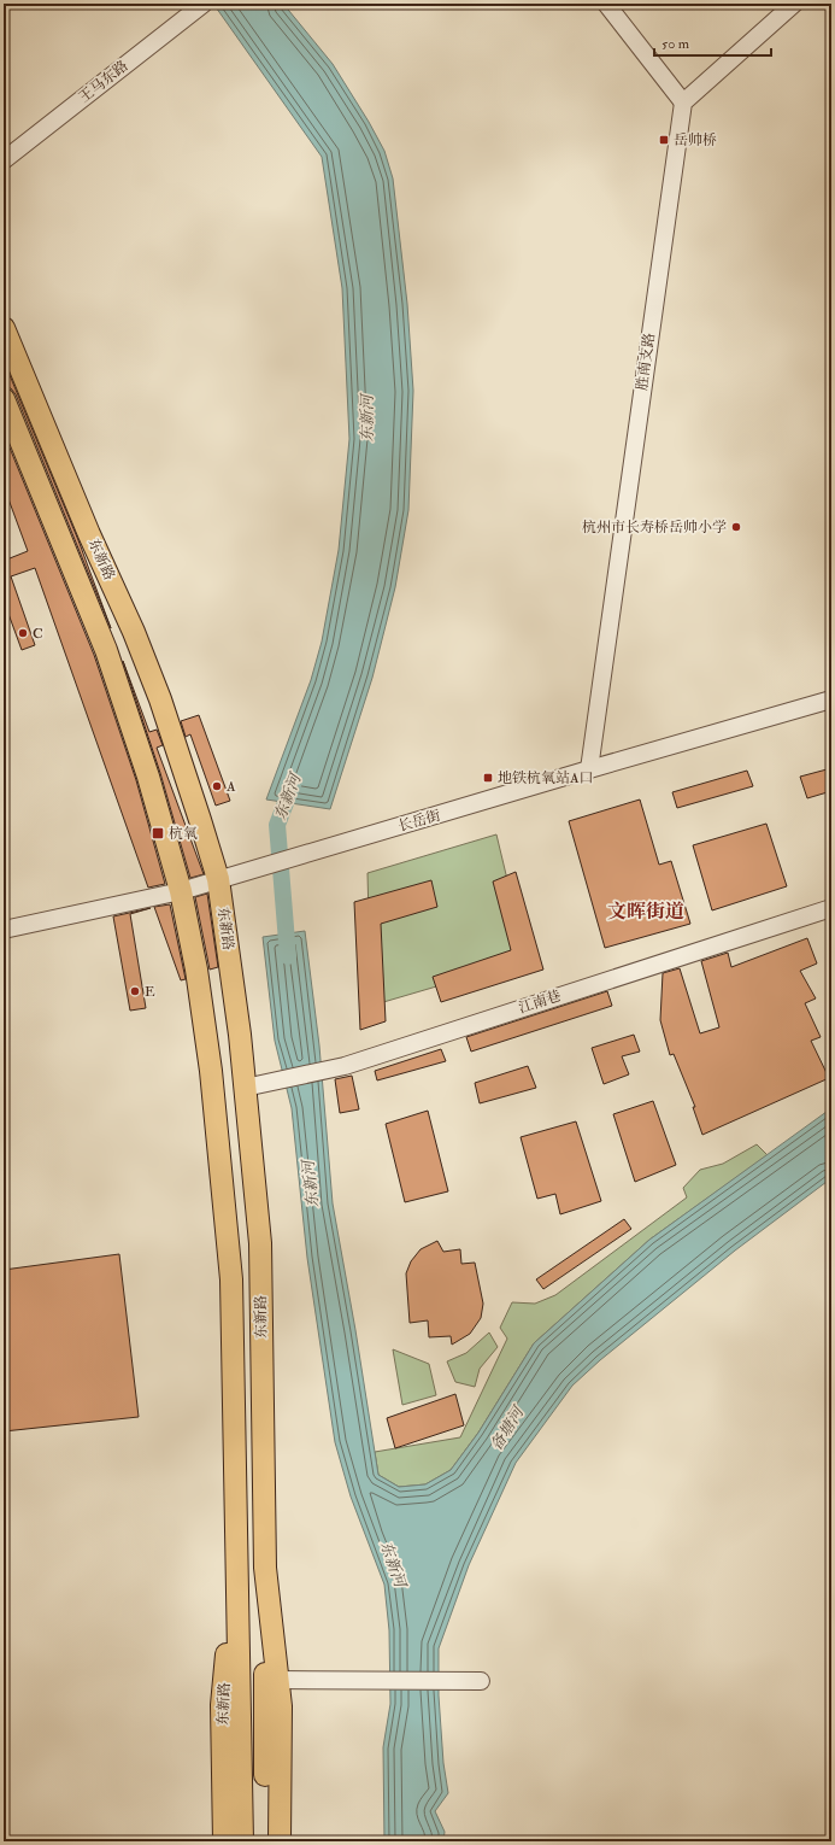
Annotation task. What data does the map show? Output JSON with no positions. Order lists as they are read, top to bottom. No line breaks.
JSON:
{"streets":{"main road":["东新路"],"street":["王马东路","胜南支路","长岳街","江南巷"]},"crossings":[["胜南支路","长岳街"],["东新路","长岳街"],["东新路","江南巷"]],"districts":["文晖街道"],"water":["东新河","备塘河"],"places":{"transit":["岳帅桥","地铁杭氧站A口","杭氧"],"other":["杭州市长寿桥岳帅小学","C","A","E"]},"scale_bar":"50 m"}
